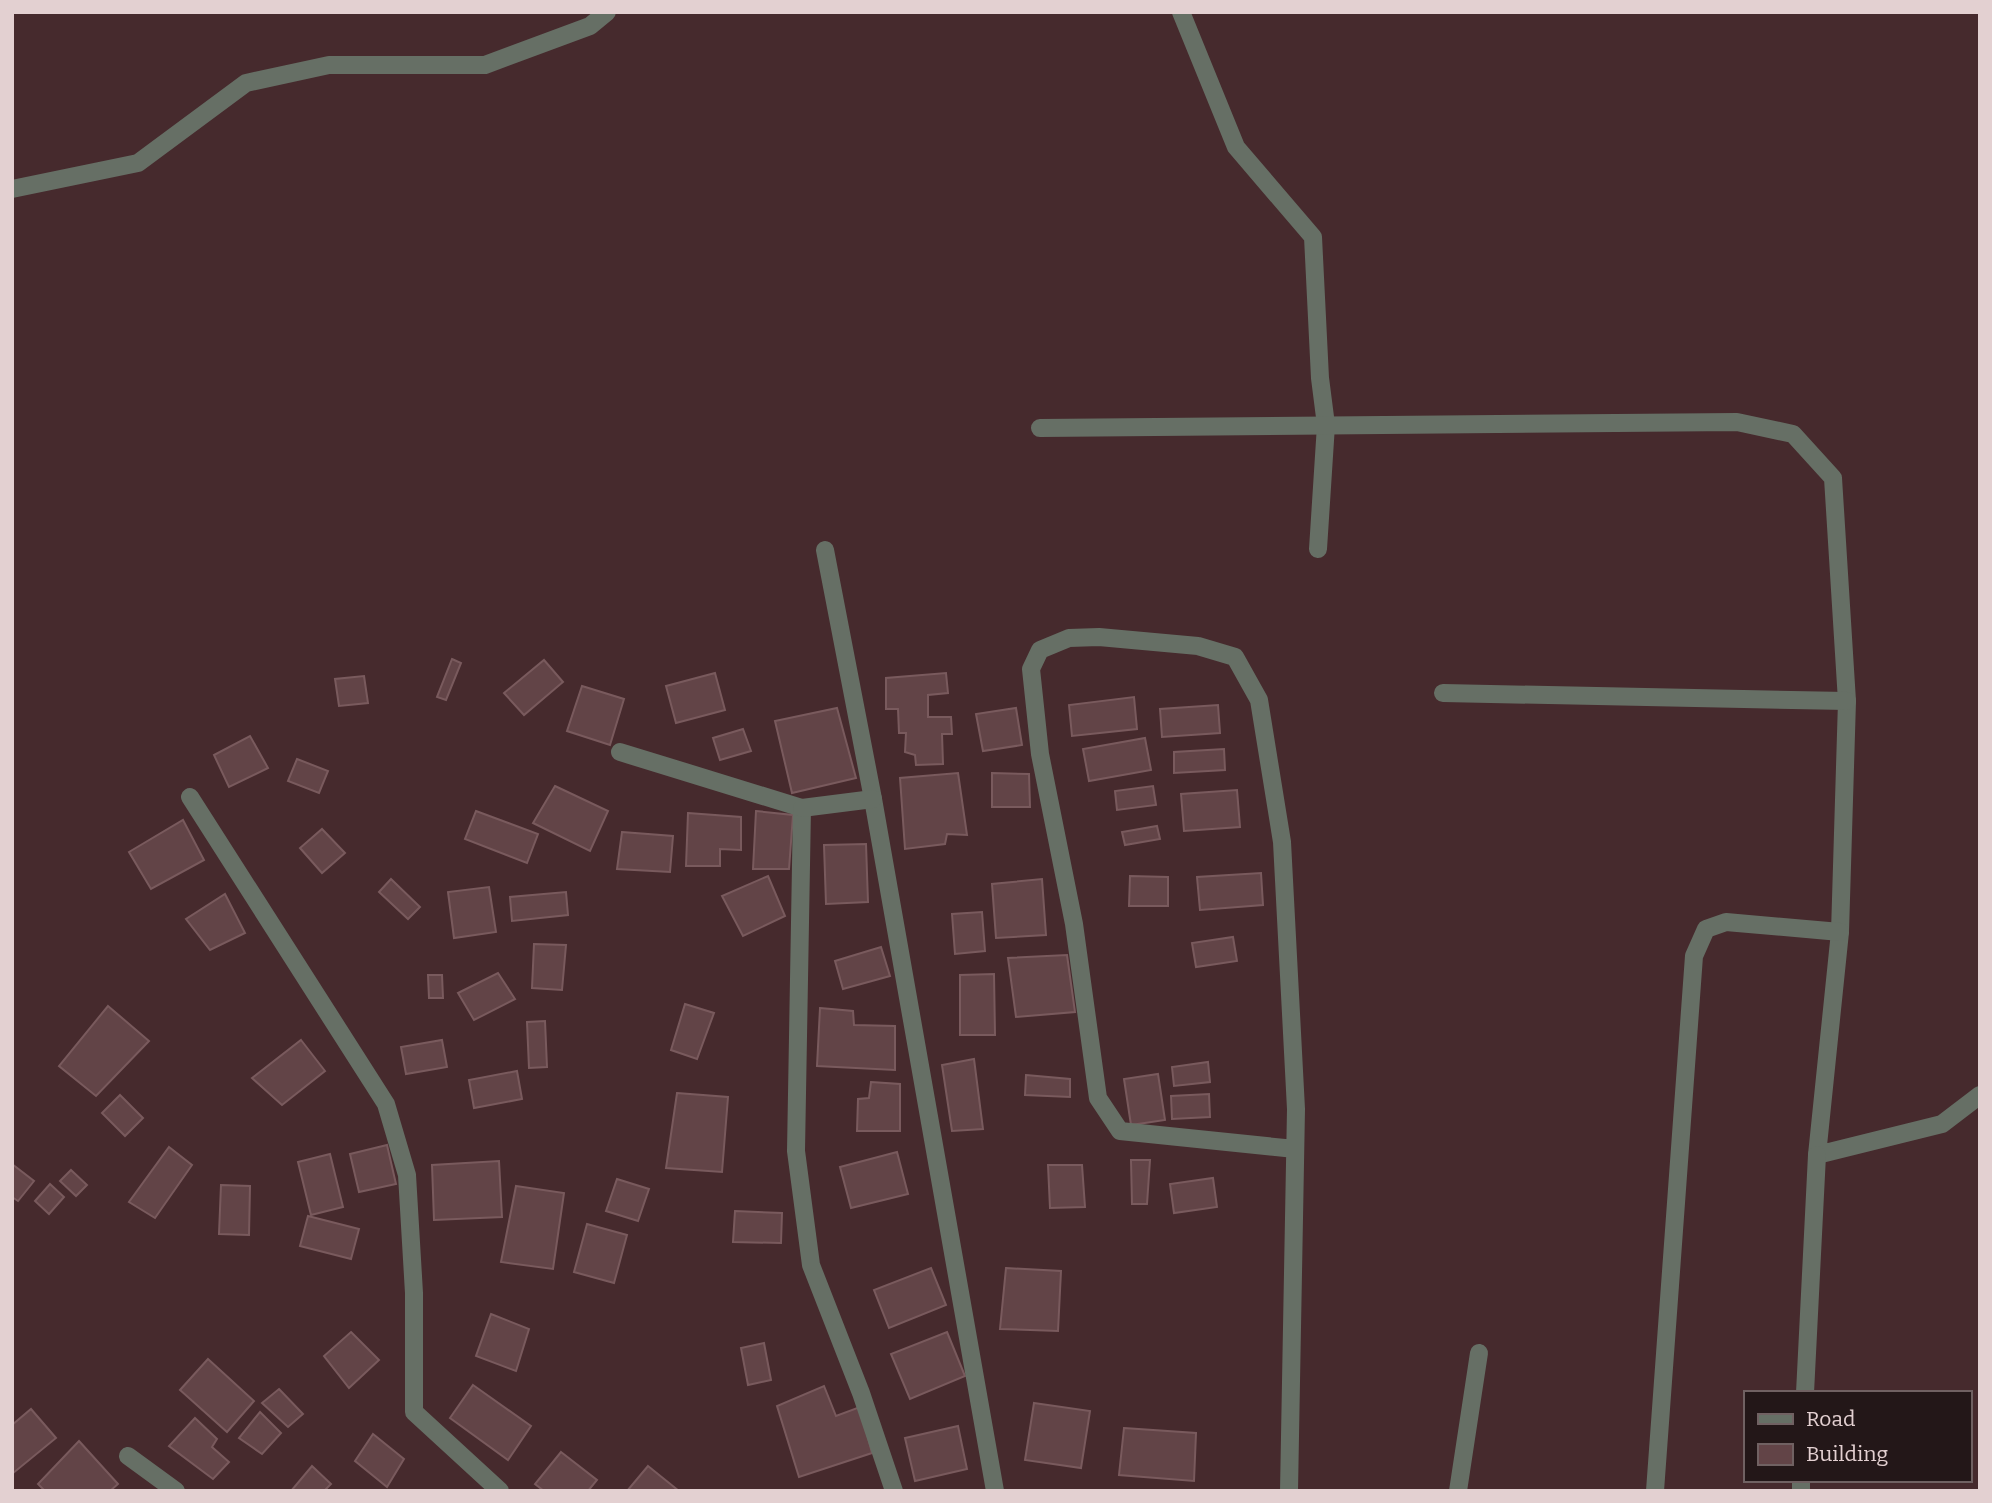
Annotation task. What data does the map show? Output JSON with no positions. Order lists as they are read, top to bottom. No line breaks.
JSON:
{"legend":["Road","Building"]}
